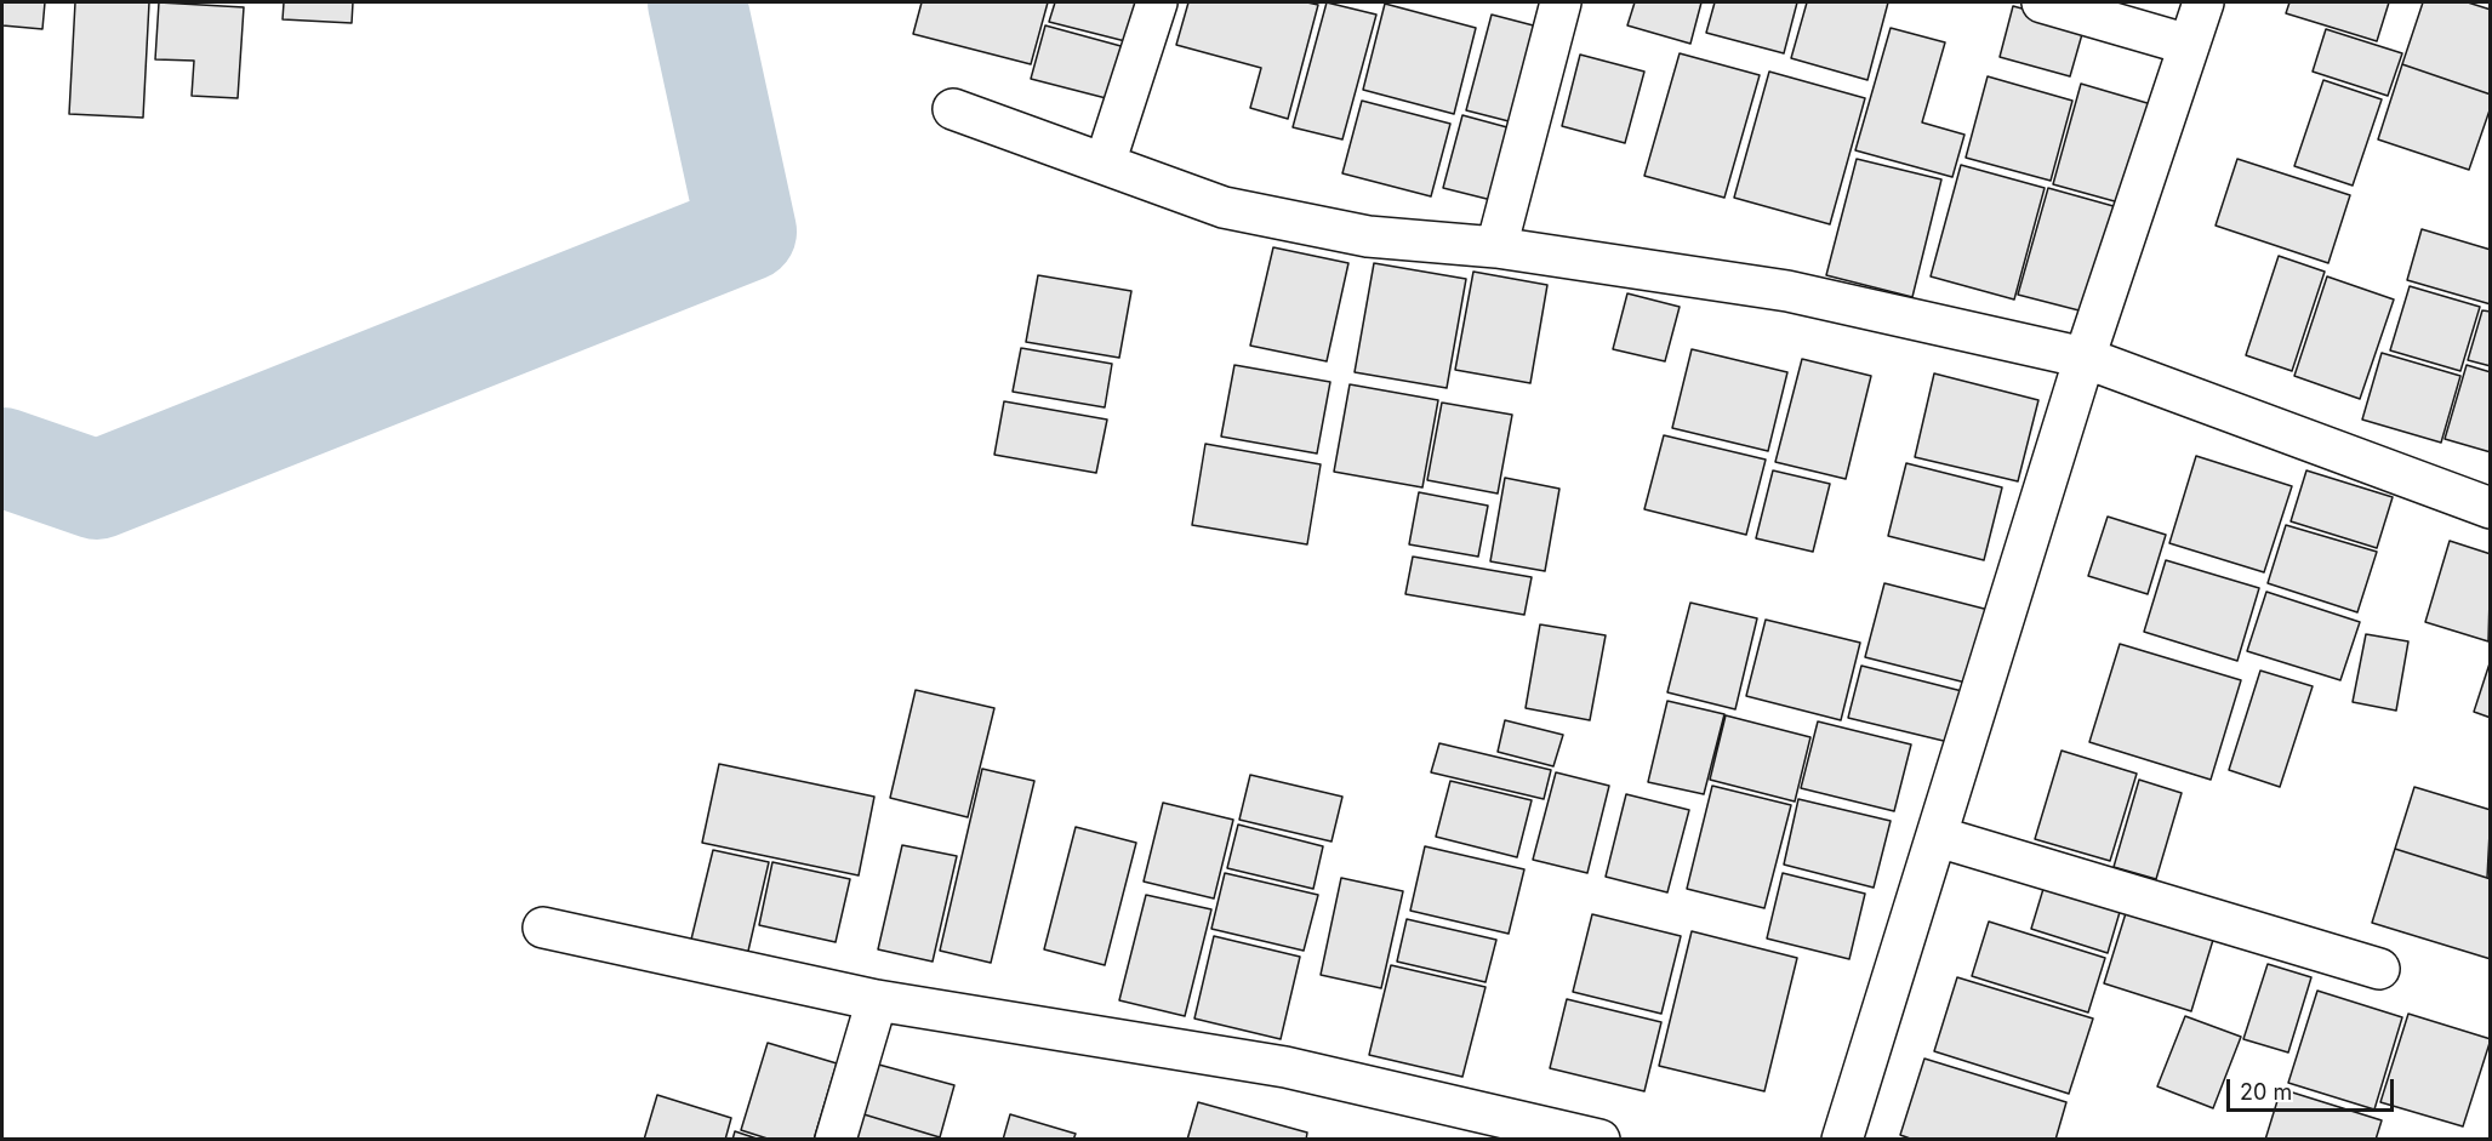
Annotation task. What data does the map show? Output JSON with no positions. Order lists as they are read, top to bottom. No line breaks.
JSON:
{"scale_bar":"20 m"}
